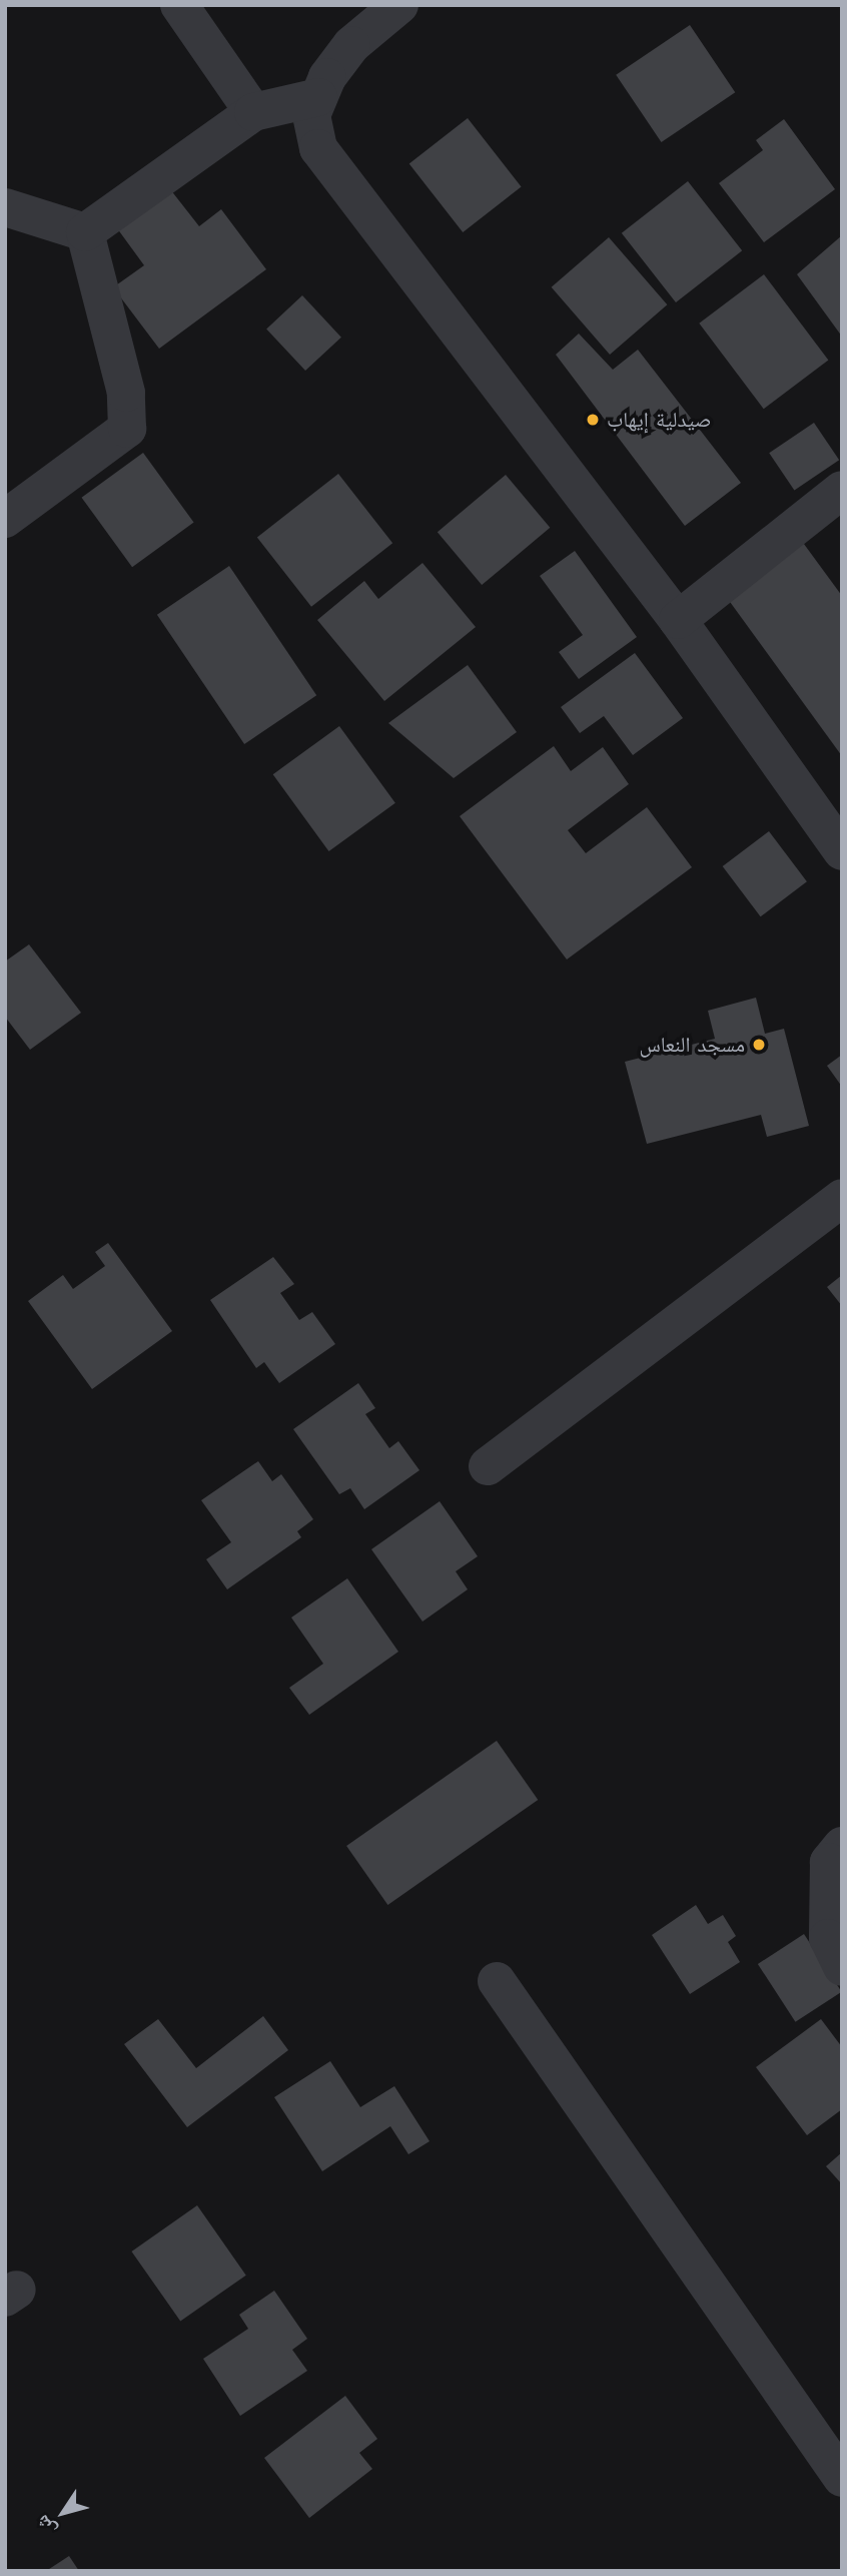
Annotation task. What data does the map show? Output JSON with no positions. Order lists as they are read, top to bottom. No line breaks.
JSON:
{"places":["صيدلية إيهاب","مسجد النعاس"],"north":"bottom left"}
